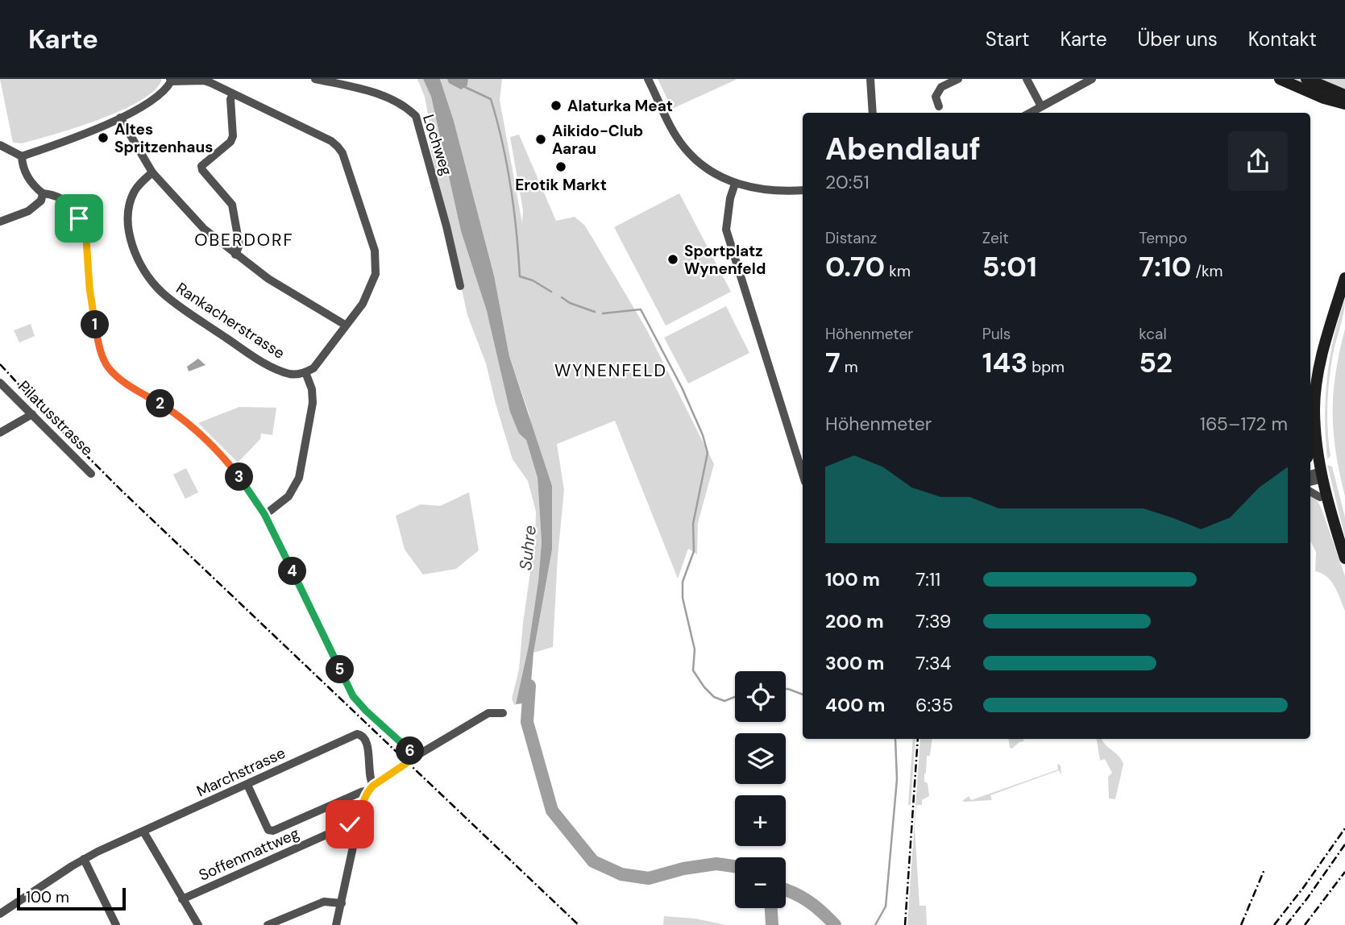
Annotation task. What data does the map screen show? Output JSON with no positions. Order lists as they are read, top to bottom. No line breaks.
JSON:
{"streets":{"street":["Lochweg","Rankacherstrasse","Pilatusstrasse","Marchstrasse","Soffenmattweg"]},"districts":["OBERDORF","WYNENFELD"],"water":["Suhre"],"places":["Alaturka Meat","Altes Spritzenhaus","Aikido-Club Aarau","Erotik Markt","Sportplatz Wynenfeld"],"scale_bar":"100 m","page":{"header":"Karte","nav":["Start","Karte","Über uns","Kontakt"],"heading":["Abendlauf","20:51"],"stats":[["Distanz","0.70 km"],["Zeit","5:01"],["Tempo","7:10 /km"],["Höhenmeter","7 m"],["Puls","143 bpm"],["kcal","52"]],"pins":["1","2","3","4","5","6"],"chart":["Höhenmeter","165–172 m"],"list":[{"name":"100 m","note":"7:11"},{"name":"200 m","note":"7:39"},{"name":"300 m","note":"7:34"},{"name":"400 m","note":"6:35"}],"map_buttons":["+","−"],"scale":"100 m"}}
